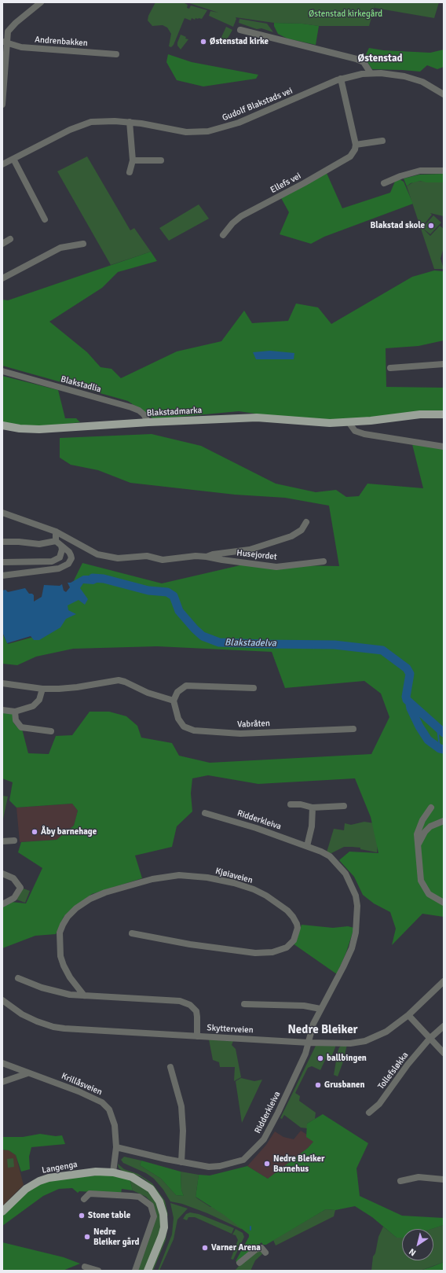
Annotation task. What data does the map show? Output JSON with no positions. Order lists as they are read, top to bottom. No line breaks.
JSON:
{"streets":{"main road":["Blakstadmarka","Langenga"],"street":["Andrenbakken","Gudolf Blakstads vei","Ellefs vei","Blakstadlia","Husejordet","Vabråten","Ridderkleiva","Kjøiaveien","Skytterveien","Tollefsløkka","Krillåsveien"]},"crossings":[["Blakstadlia","Blakstadmarka"],["Ridderkleiva","Skytterveien"],["Ridderkleiva","Krillåsveien"],["Krillåsveien","Langenga"]],"districts":["Østenstad","Nedre Bleiker"],"water":["Blakstadelva"],"parks":["Østenstad kirkegård"],"places":["Østenstad kirke","Blakstad skole","Åby barnehage","ballbingen","Grusbanen","Nedre Bleiker Barnehus","Stone table","Nedre Bleiker gård","Varner Arena"],"north":"bottom left"}
